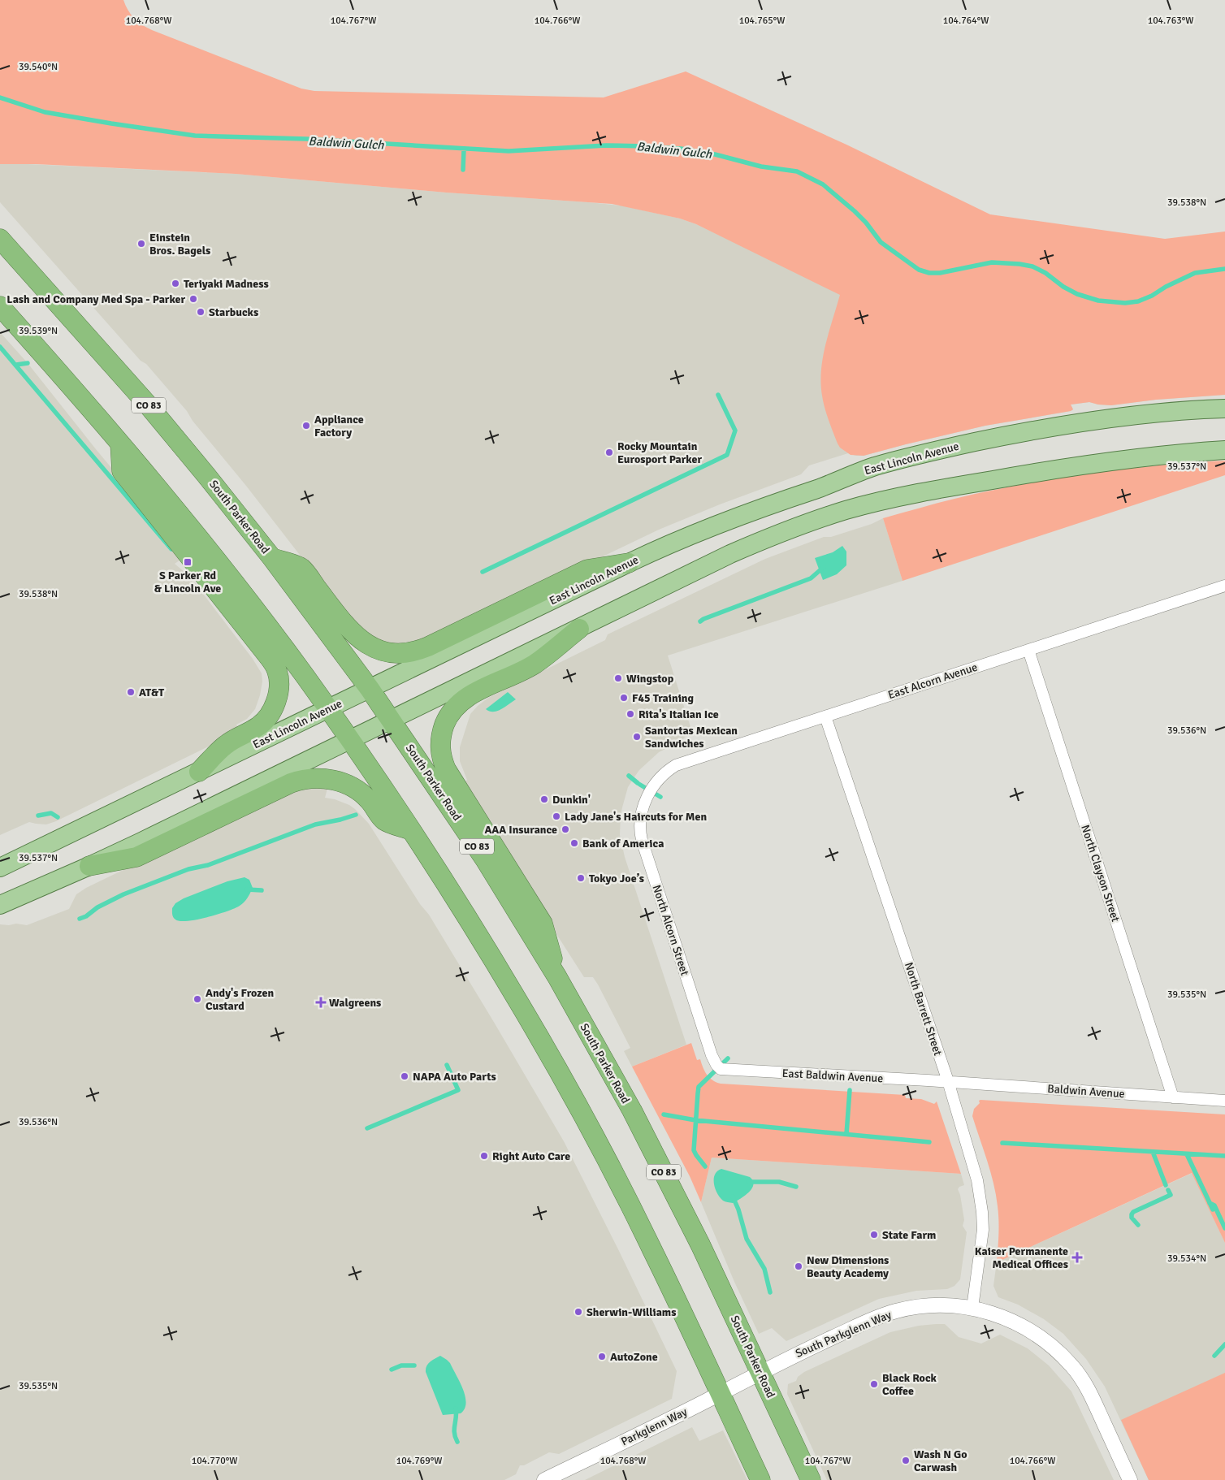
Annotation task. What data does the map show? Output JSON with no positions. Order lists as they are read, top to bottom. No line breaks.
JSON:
{"streets":{"highway":["CO 83","South Parker Road"],"main road":["East Lincoln Avenue"],"street":["East Alcorn Avenue","North Clayson Street","North Alcorn Street","North Barrett Street","East Baldwin Avenue","Baldwin Avenue","South Parkglenn Way","Parkglenn Way"]},"crossings":[["East Lincoln Avenue","South Parker Road"],["South Parker Road","South Parkglenn Way"],["East Alcorn Avenue","North Clayson Street"],["East Alcorn Avenue","North Alcorn Street"],["East Alcorn Avenue","North Barrett Street"],["North Clayson Street","Baldwin Avenue"],["North Alcorn Street","East Baldwin Avenue"],["North Barrett Street","East Baldwin Avenue"],["North Barrett Street","Baldwin Avenue"],["North Barrett Street","South Parkglenn Way"],["East Baldwin Avenue","Baldwin Avenue"],["South Parkglenn Way","Parkglenn Way"]],"water":["Baldwin Gulch"],"places":{"other":["Einstein Bros. Bagels","Teriyaki Madness","Lash and Company Med Spa - Parker","Starbucks","Appliance Factory","Rocky Mountain Eurosport Parker","Wingstop","AT&T","F45 Training","Rita's Italian Ice","Santortas Mexican Sandwiches","Dunkin'","Lady Jane's Haircuts for Men","AAA Insurance","Bank of America","Tokyo Joe’s","Andy's Frozen Custard","NAPA Auto Parts","Right Auto Care","State Farm","New Dimensions Beauty Academy","Sherwin-Williams","AutoZone","Black Rock Coffee","Wash N Go Carwash"],"transit":["S Parker Rd & Lincoln Ave"],"health":["Walgreens","Kaiser Permanente Medical Offices"]},"coordinates":["104.768°W","104.767°W","104.766°W","104.765°W","104.764°W","104.763°W","39.540°N","39.538°N","39.539°N","39.537°N","39.536°N","39.535°N","39.534°N","104.770°W","104.769°W"]}
